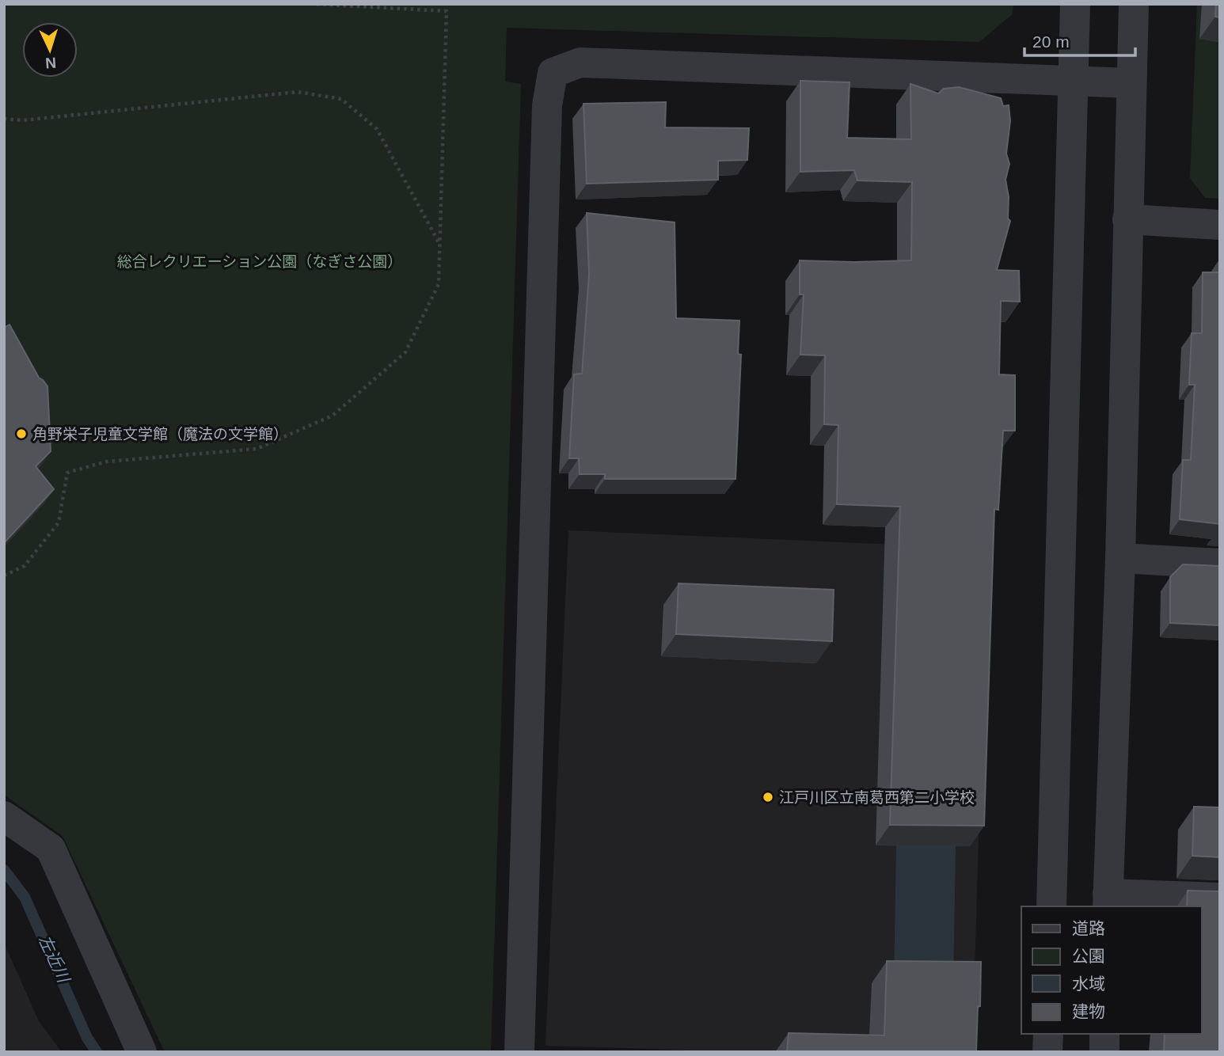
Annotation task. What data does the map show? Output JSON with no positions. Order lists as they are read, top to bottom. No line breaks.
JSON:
{"water":["左近川"],"parks":["総合レクリエーション公園（なぎさ公園）"],"places":["角野栄子児童文学館（魔法の文学館）","江戸川区立南葛西第二小学校"],"legend":["道路","公園","水域","建物"],"scale_bar":"20 m","north":"bottom"}
